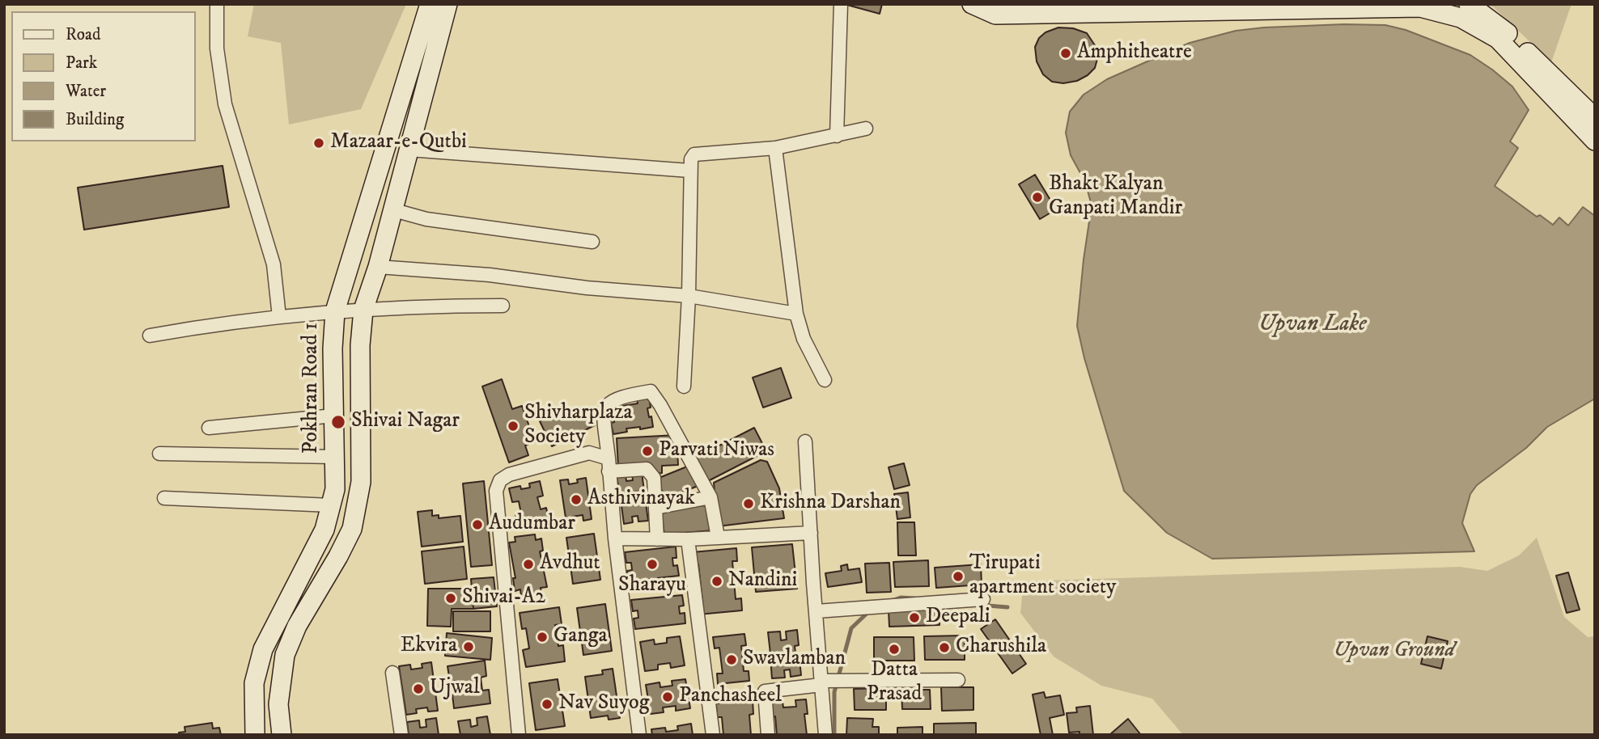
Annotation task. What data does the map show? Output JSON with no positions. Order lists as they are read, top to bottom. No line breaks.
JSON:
{"streets":{"main road":["Pokhran Road 1"]},"water":["Upvan Lake"],"parks":["Upvan Ground"],"places":["Amphitheatre","Mazaar-e-Qutbi","Bhakt Kalyan Ganpati Mandir","Shivai Nagar","Shivharplaza Society","Parvati Niwas","Asthivinayak","Krishna Darshan","Audumbar","Avdhut","Sharayu","Tirupati apartment society","Nandini","Shivai-A2","Deepali","Ganga","Ekvira","Charushila","Datta Prasad","Swavlamban","Ujwal","Panchasheel","Nav Suyog"],"legend":["Road","Park","Water","Building"]}
